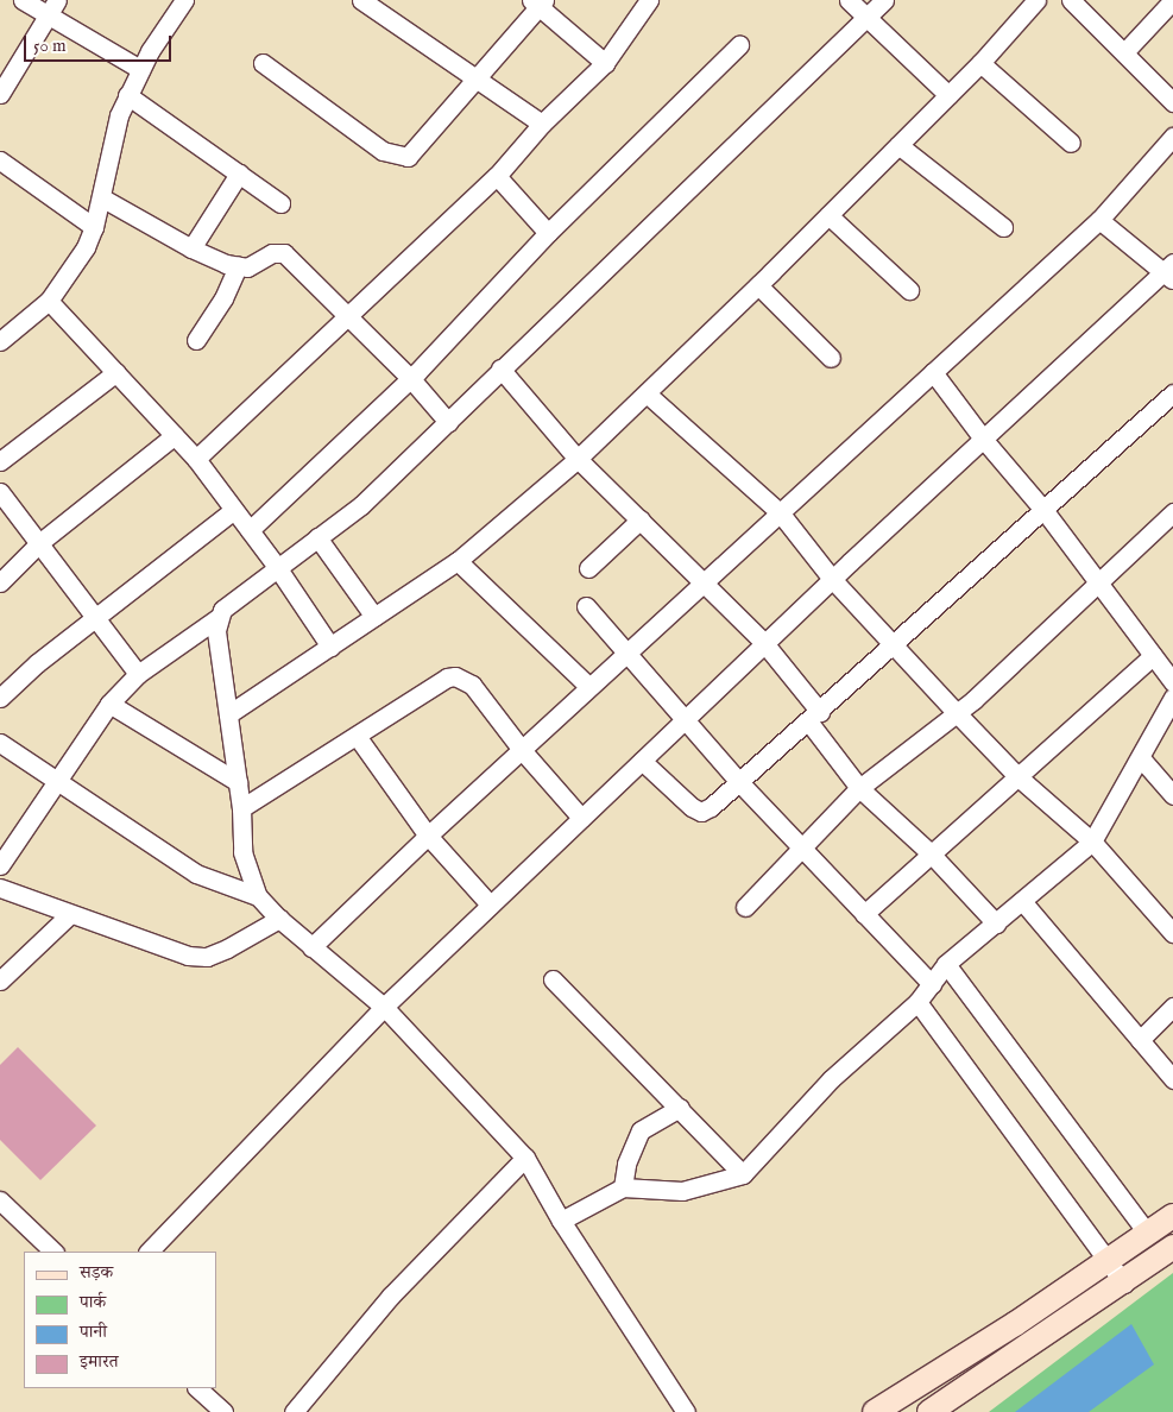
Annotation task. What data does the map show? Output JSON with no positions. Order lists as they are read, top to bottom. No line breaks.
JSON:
{"legend":["सड़क","पार्क","पानी","इमारत"],"scale_bar":"50 m"}
